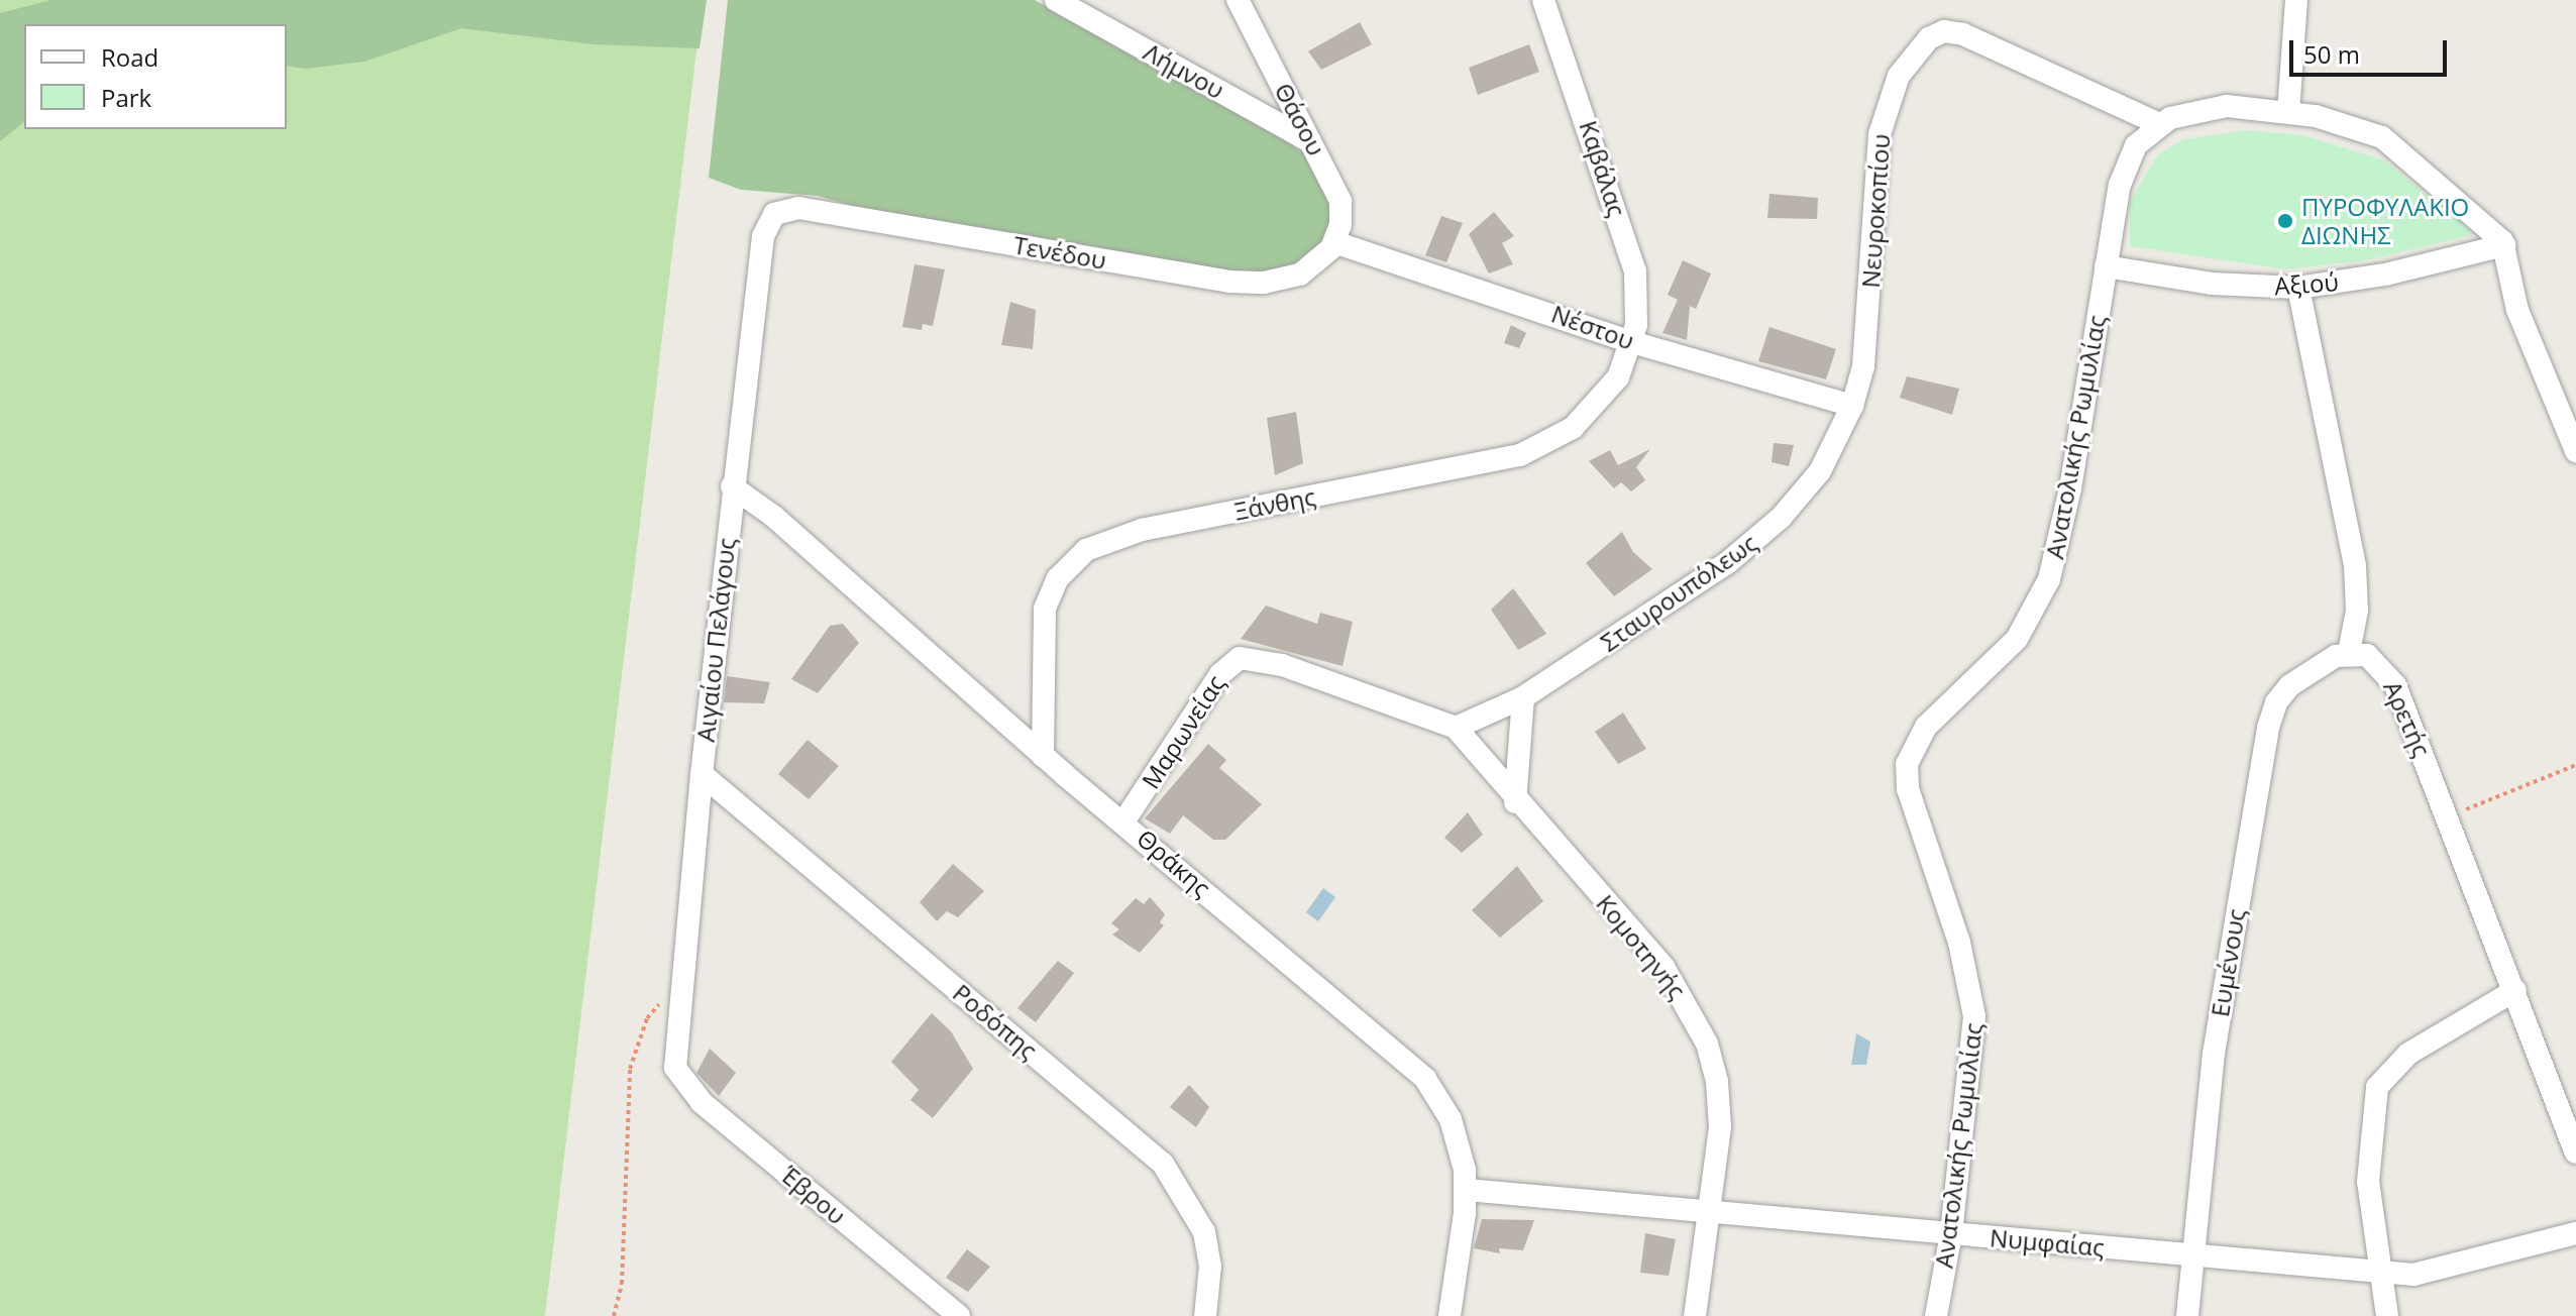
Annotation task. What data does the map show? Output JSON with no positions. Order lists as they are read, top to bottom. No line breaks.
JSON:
{"streets":{"street":["Λήμνου","Θάσου","Καβάλας","Νευροκοπίου","Τενέδου","Αξιού","Νέστου","Ανατολικής Ρωμυλίας","Ξάνθης","Σταυρουπόλεως","Αιγαίου Πελάγους","Αρετής","Μαρωνείας","Θράκης","Κομοτηνής","Ευμένους","Ροδόπης","Έβρου","Νυμφαίας"]},"crossings":[["Λήμνου","Θάσου"],["Θάσου","Τενέδου"],["Θάσου","Νέστου"],["Καβάλας","Νέστου"],["Καβάλας","Ξάνθης"],["Νευροκοπίου","Νέστου"],["Νευροκοπίου","Ανατολικής Ρωμυλίας"],["Νευροκοπίου","Σταυρουπόλεως"],["Τενέδου","Νέστου"],["Τενέδου","Αιγαίου Πελάγους"],["Αξιού","Ανατολικής Ρωμυλίας"],["Νέστου","Ξάνθης"],["Νέστου","Σταυρουπόλεως"],["Ανατολικής Ρωμυλίας","Νυμφαίας"],["Ξάνθης","Θράκης"],["Σταυρουπόλεως","Μαρωνείας"],["Σταυρουπόλεως","Κομοτηνής"],["Αιγαίου Πελάγους","Θράκης"],["Αιγαίου Πελάγους","Ροδόπης"],["Αιγαίου Πελάγους","Έβρου"],["Αρετής","Ευμένους"],["Μαρωνείας","Θράκης"],["Μαρωνείας","Κομοτηνής"],["Θράκης","Νυμφαίας"],["Κομοτηνής","Νυμφαίας"],["Ευμένους","Νυμφαίας"]],"places":["ΠΥΡΟΦΥΛΑΚΙΟ ΔΙΩΝΗΣ"],"legend":["Road","Park"],"scale_bar":"50 m"}
